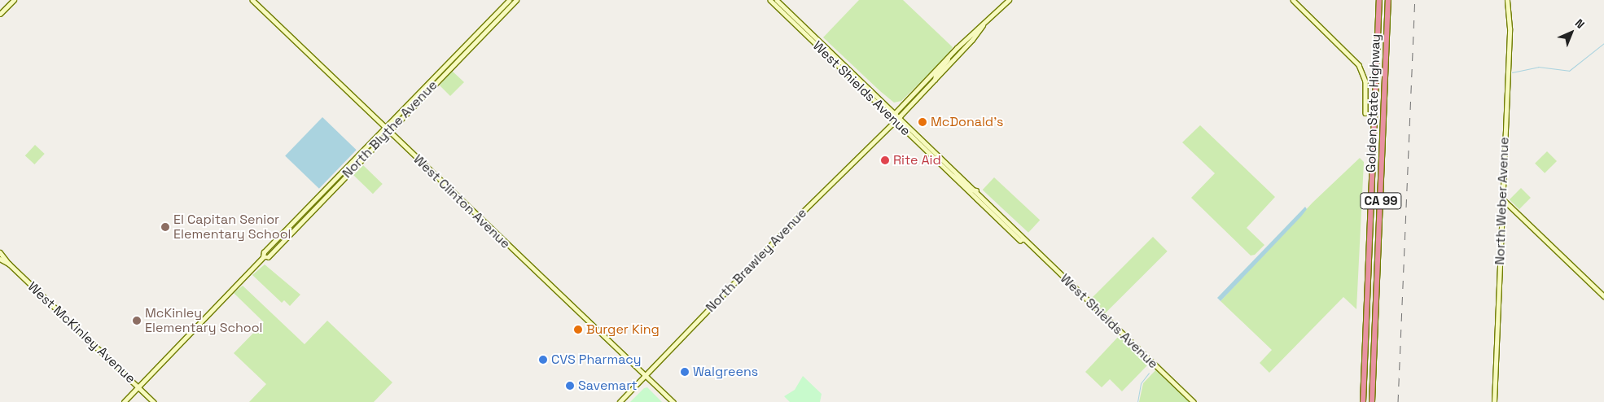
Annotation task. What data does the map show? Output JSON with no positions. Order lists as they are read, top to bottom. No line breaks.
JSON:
{"streets":{"highway":["Golden State Highway","CA 99"],"street":["West Shields Avenue","North Blythe Avenue","North Weber Avenue","West Clinton Avenue","North Brawley Avenue","West McKinley Avenue"]},"crossings":[["West Shields Avenue","North Brawley Avenue"],["North Blythe Avenue","West Clinton Avenue"],["North Blythe Avenue","West McKinley Avenue"],["West Clinton Avenue","North Brawley Avenue"]],"places":["McDonald's","Rite Aid","El Capitan Senior Elementary School","McKinley Elementary School","Burger King","CVS Pharmacy","Walgreens","Savemart"],"north":"top right"}
